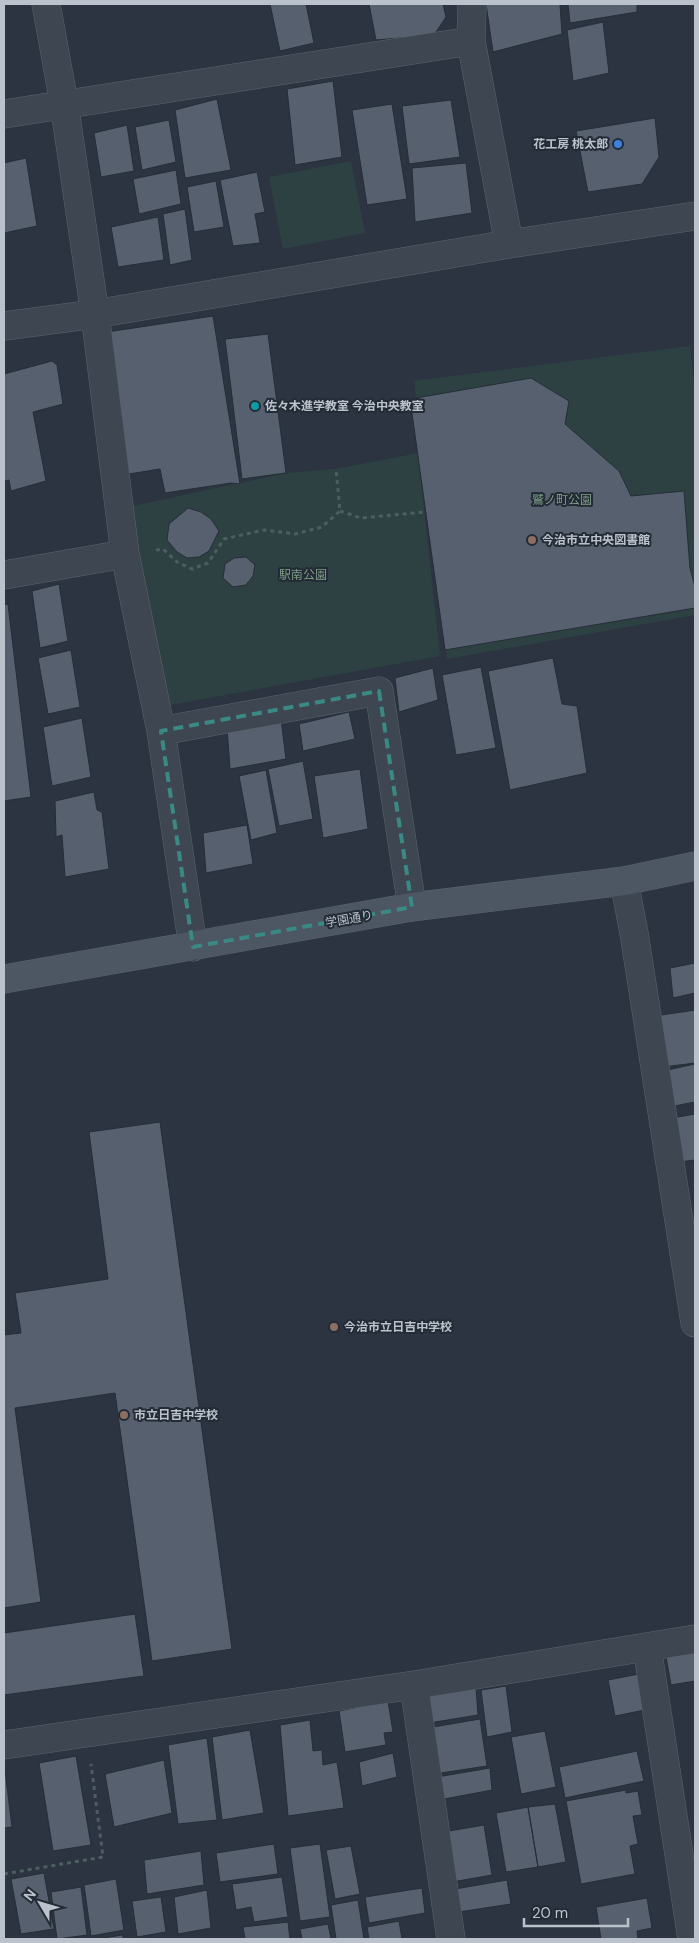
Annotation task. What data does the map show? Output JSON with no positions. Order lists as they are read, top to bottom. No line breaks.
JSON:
{"streets":{"street":["学園通り"]},"parks":["鷲ノ町公園","駅南公園"],"places":["花工房 桃太郎","佐々木進学教室 今治中央教室","今治市立中央図書館","今治市立日吉中学校","市立日吉中学校"],"scale_bar":"20 m","north":"top left"}
